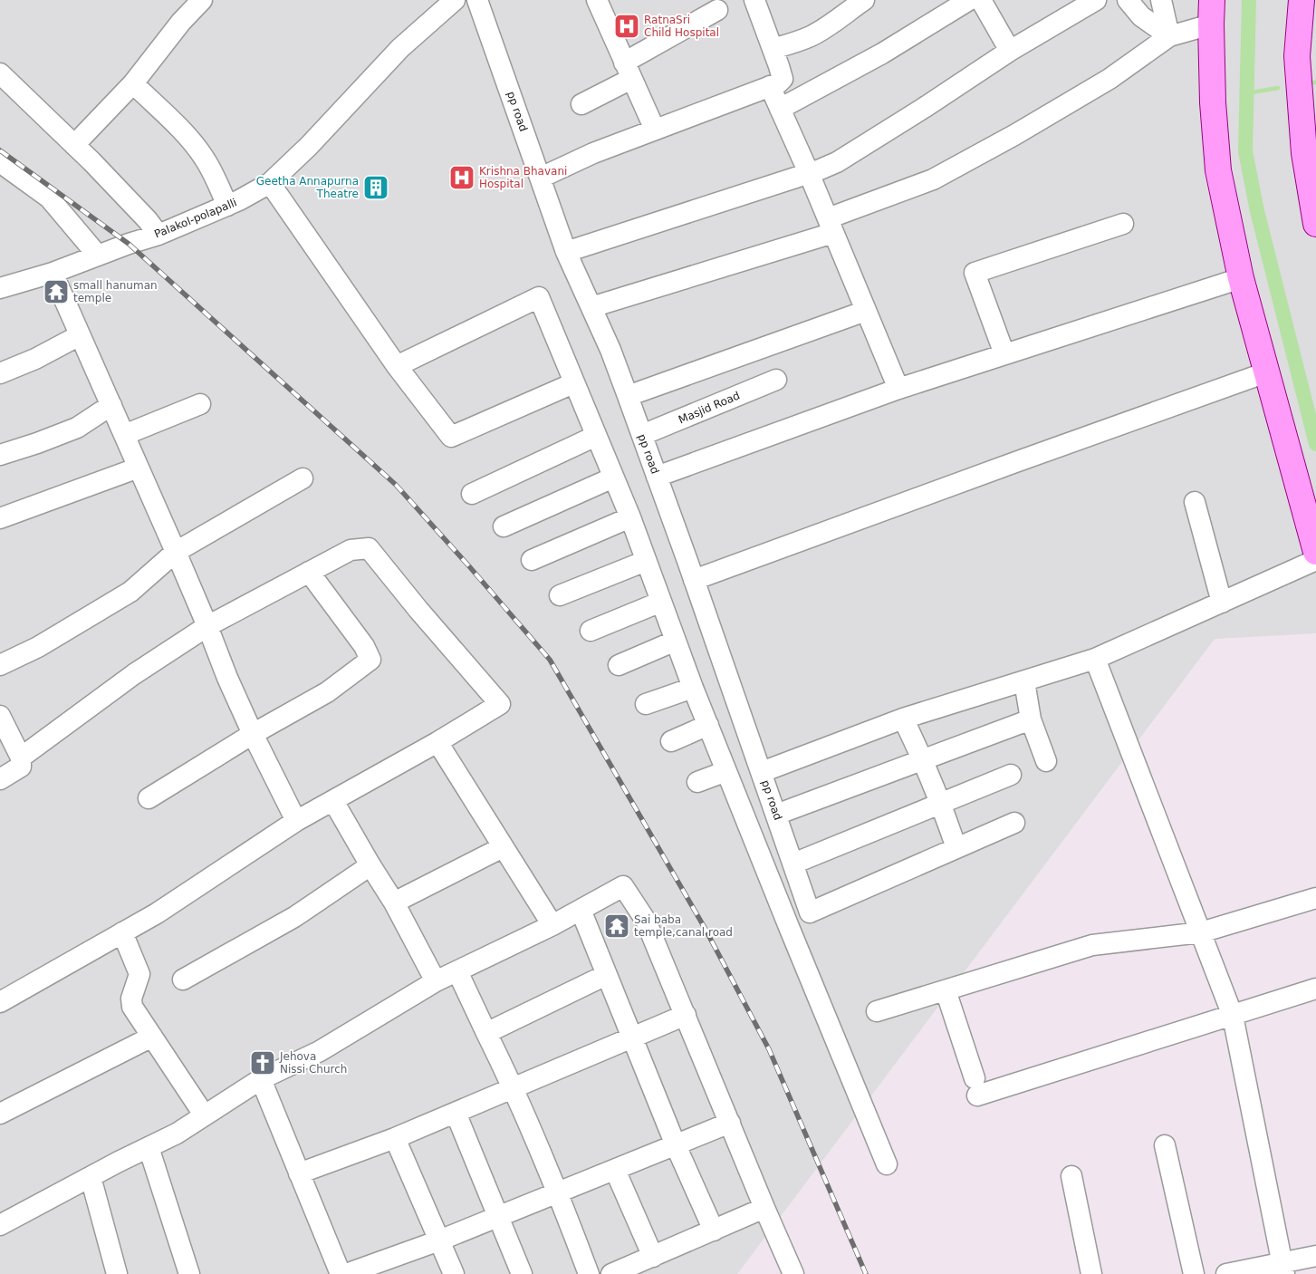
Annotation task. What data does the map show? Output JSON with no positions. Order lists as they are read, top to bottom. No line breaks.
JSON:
{"streets":{"street":["pp road","Palakol-polapalli","Masjid Road"]},"crossings":[["pp road","Masjid Road"]],"places":{"hospital":["RatnaSri Child Hospital","Krishna Bhavani Hospital"],"building":["Geetha Annapurna Theatre"],"temple":["small hanuman temple","Sai baba temple,canal road"],"church":["Jehova Nissi Church"]}}
